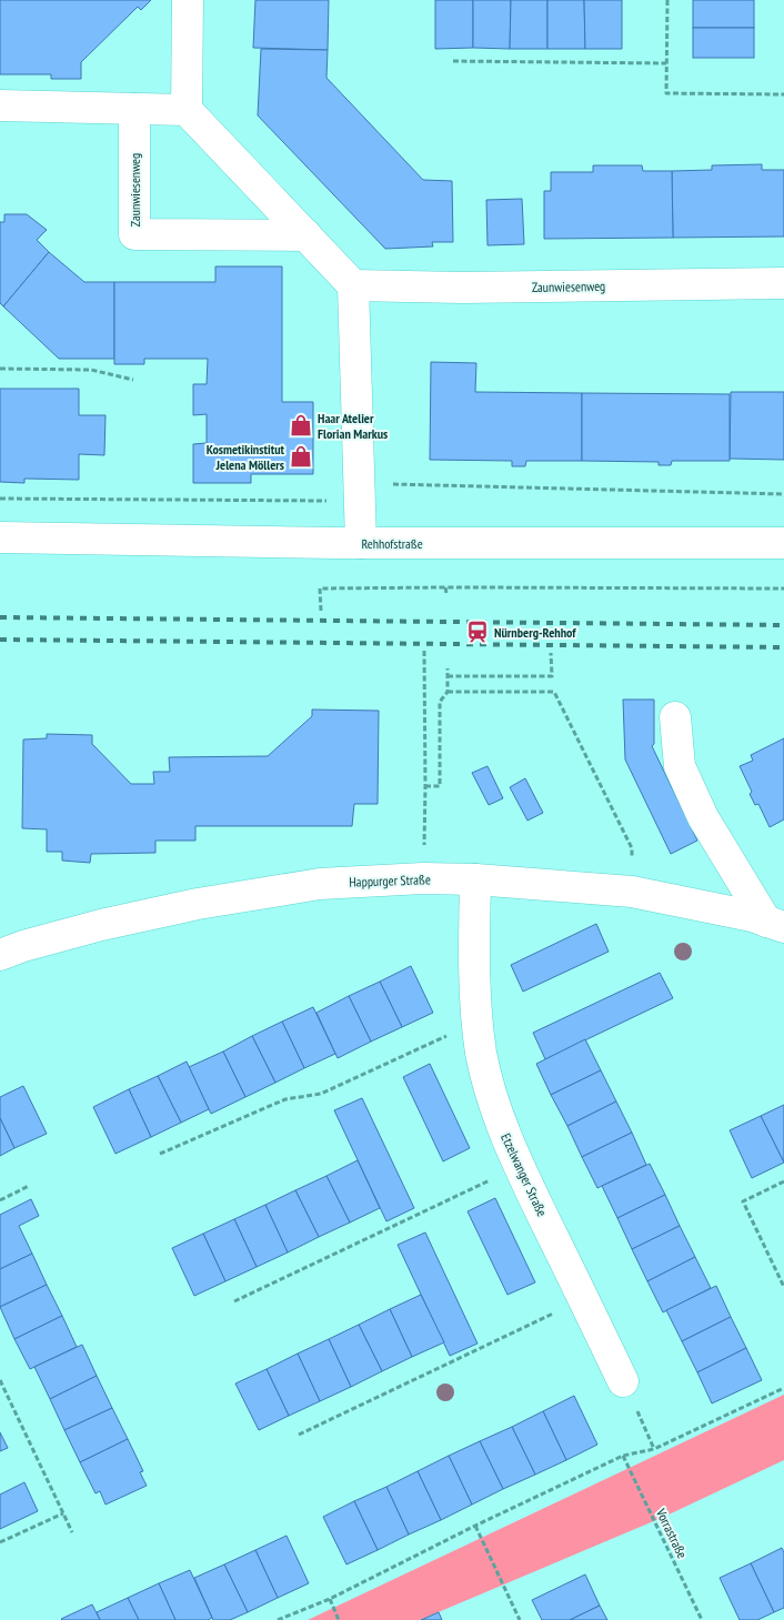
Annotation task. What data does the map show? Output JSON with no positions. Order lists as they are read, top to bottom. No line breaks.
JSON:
{"streets":{"street":["Zaunwiesenweg","Rehhofstraße","Happurger Straße","Etzelwanger Straße"],"path":["Vorrastraße"]},"crossings":[["Happurger Straße","Etzelwanger Straße"]],"places":{"shop":["Haar Atelier Florian Markus","Kosmetikinstitut Jelena Möllers"],"station":["Nürnberg-Rehhof"]}}
